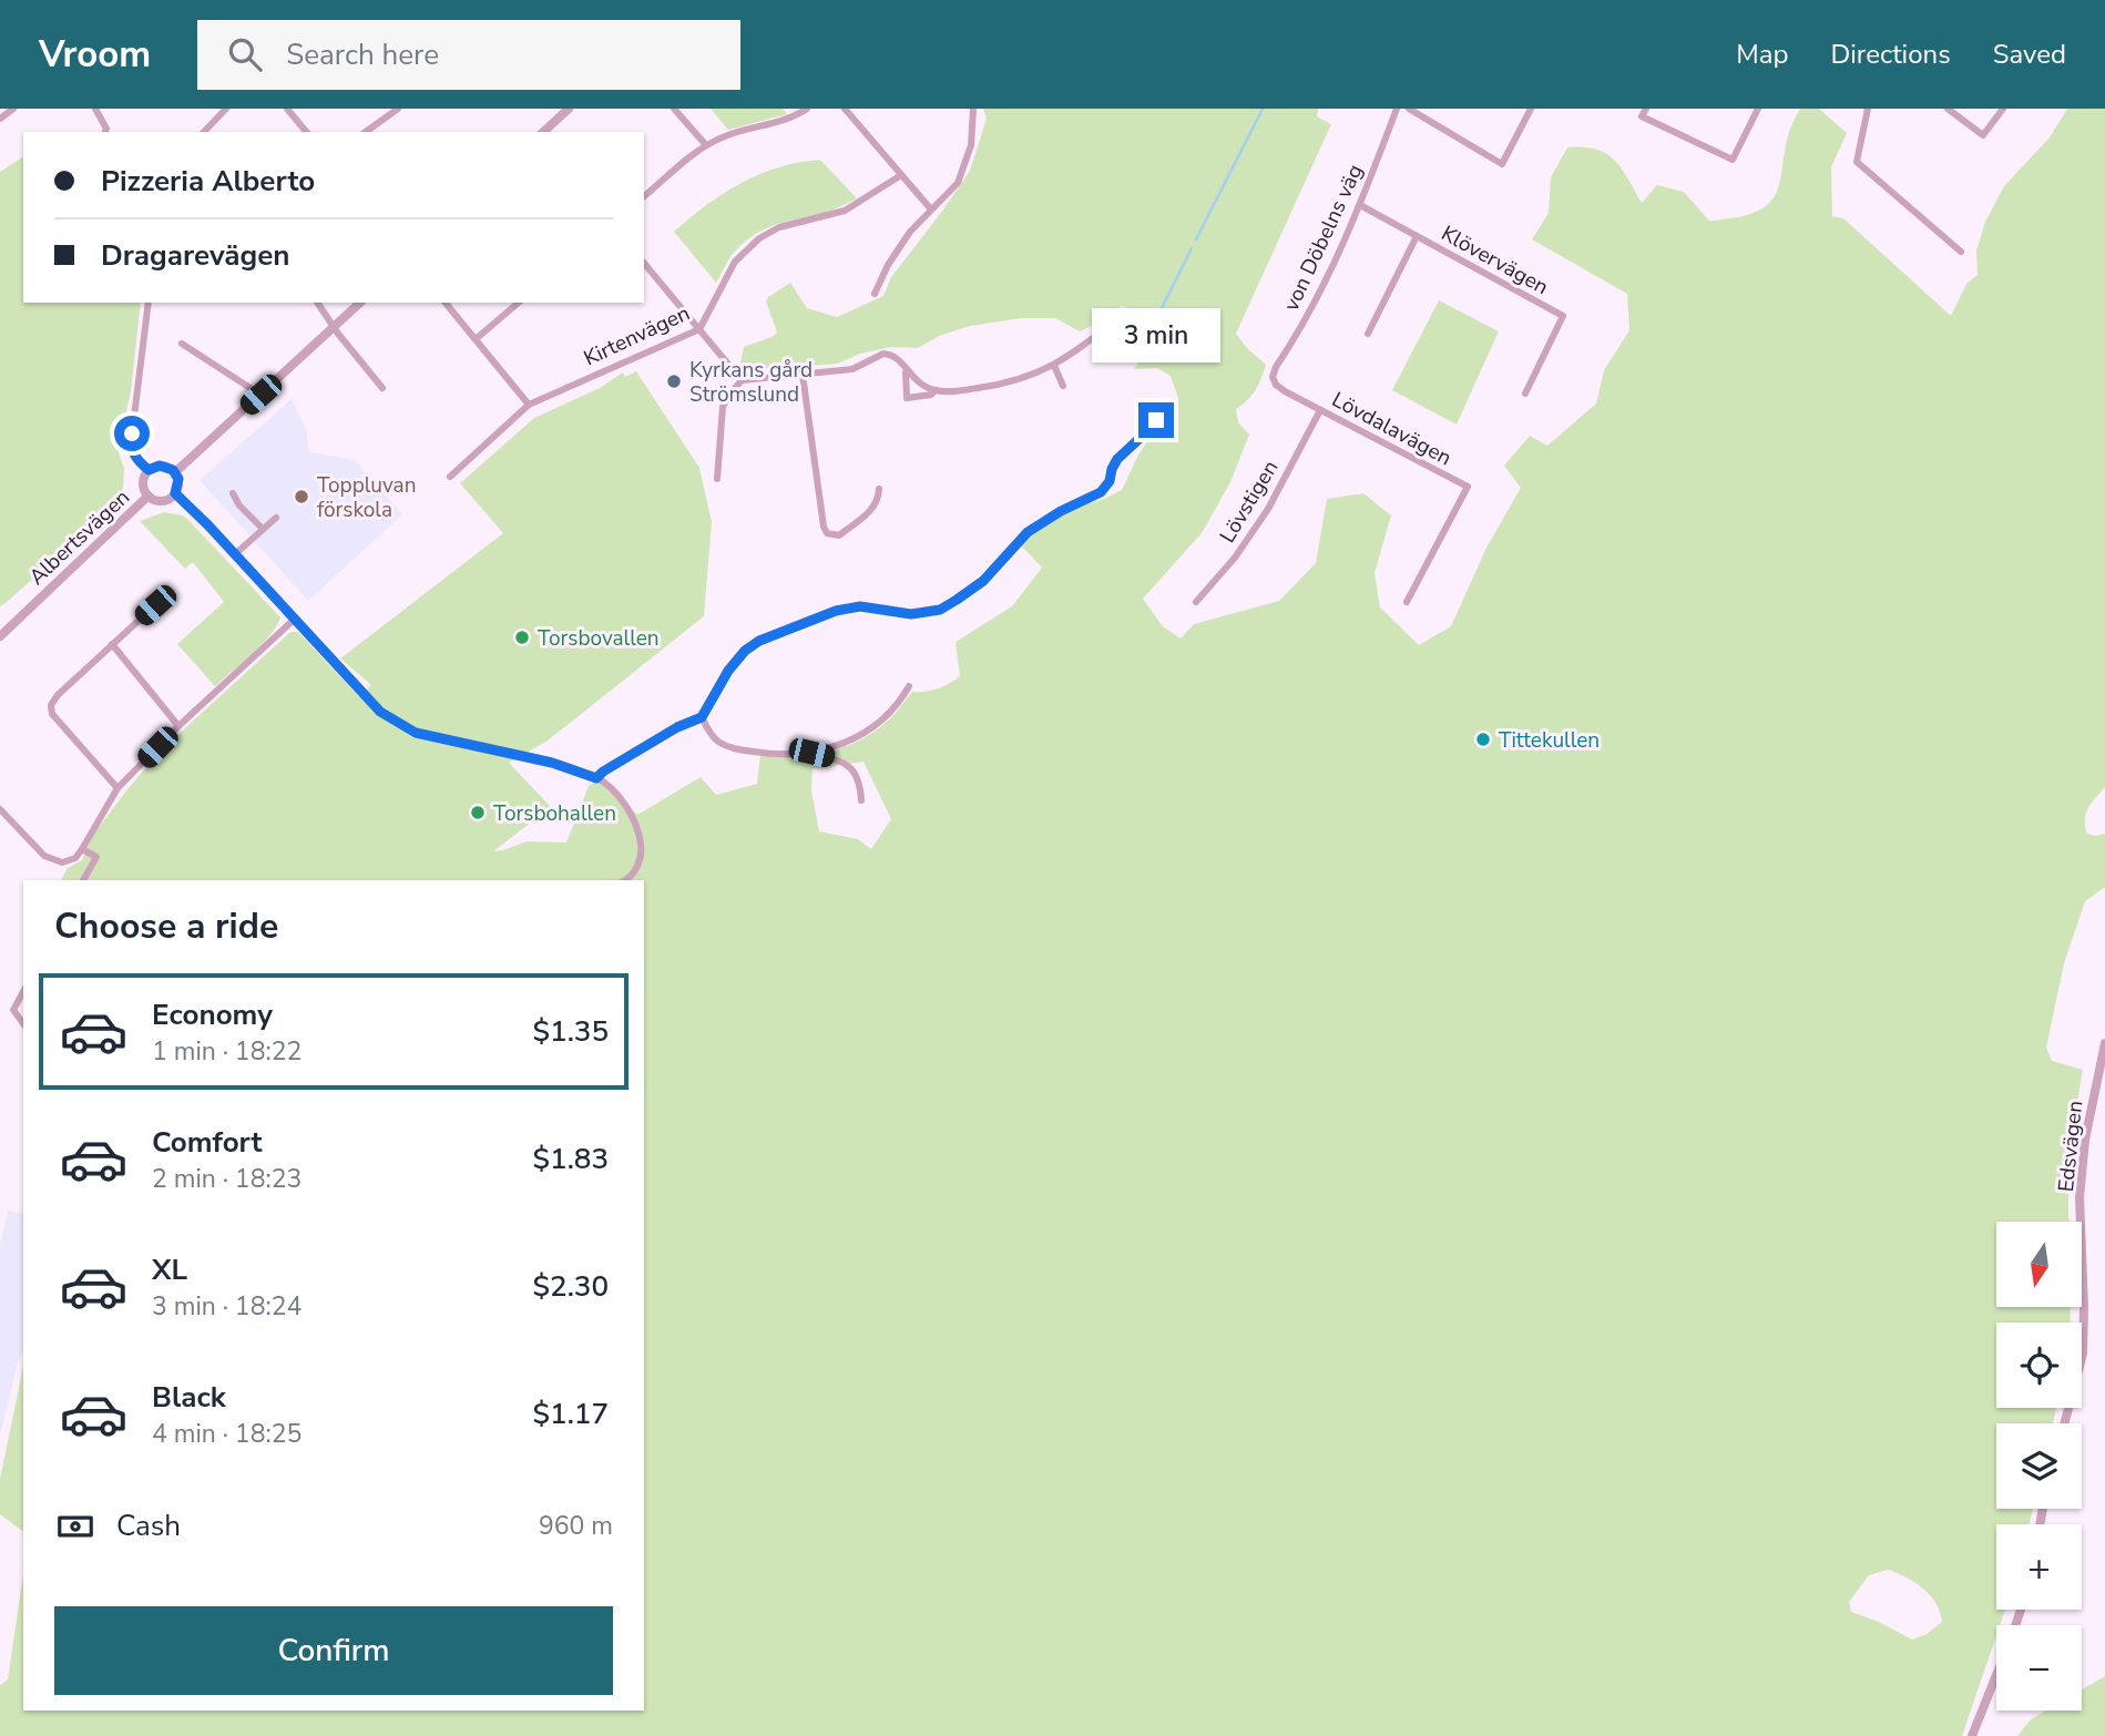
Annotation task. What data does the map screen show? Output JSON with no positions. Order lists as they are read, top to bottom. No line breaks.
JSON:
{"streets":{"street":["von Döbelns väg","Klövervägen","Kirtenvägen","Lövdalavägen","Lövstigen","Albertsvägen","Edsvägen"]},"crossings":[["von Döbelns väg","Klövervägen"],["von Döbelns väg","Lövdalavägen"],["Lövdalavägen","Lövstigen"]],"places":["Kyrkans gård Strömslund","Toppluvan förskola","Torsbovallen","Tittekullen","Torsbohallen"],"north":"bottom","page":{"header":"Vroom","search":"Search here","nav":["Map","Directions","Saved"],"banner":["Pizzeria Alberto","Dragarevägen"],"bubble":"3 min","heading":"Choose a ride","list":[{"name":"Economy","note":"1 min · 18:22","value":"$1.35"},{"name":"Comfort","note":"2 min · 18:23","value":"$1.83"},{"name":"XL","note":"3 min · 18:24","value":"$2.30"},{"name":"Black","note":"4 min · 18:25","value":"$1.17"}],"map_buttons":["+","−"],"pay":["Cash","960 m"],"buttons":"Confirm"}}
